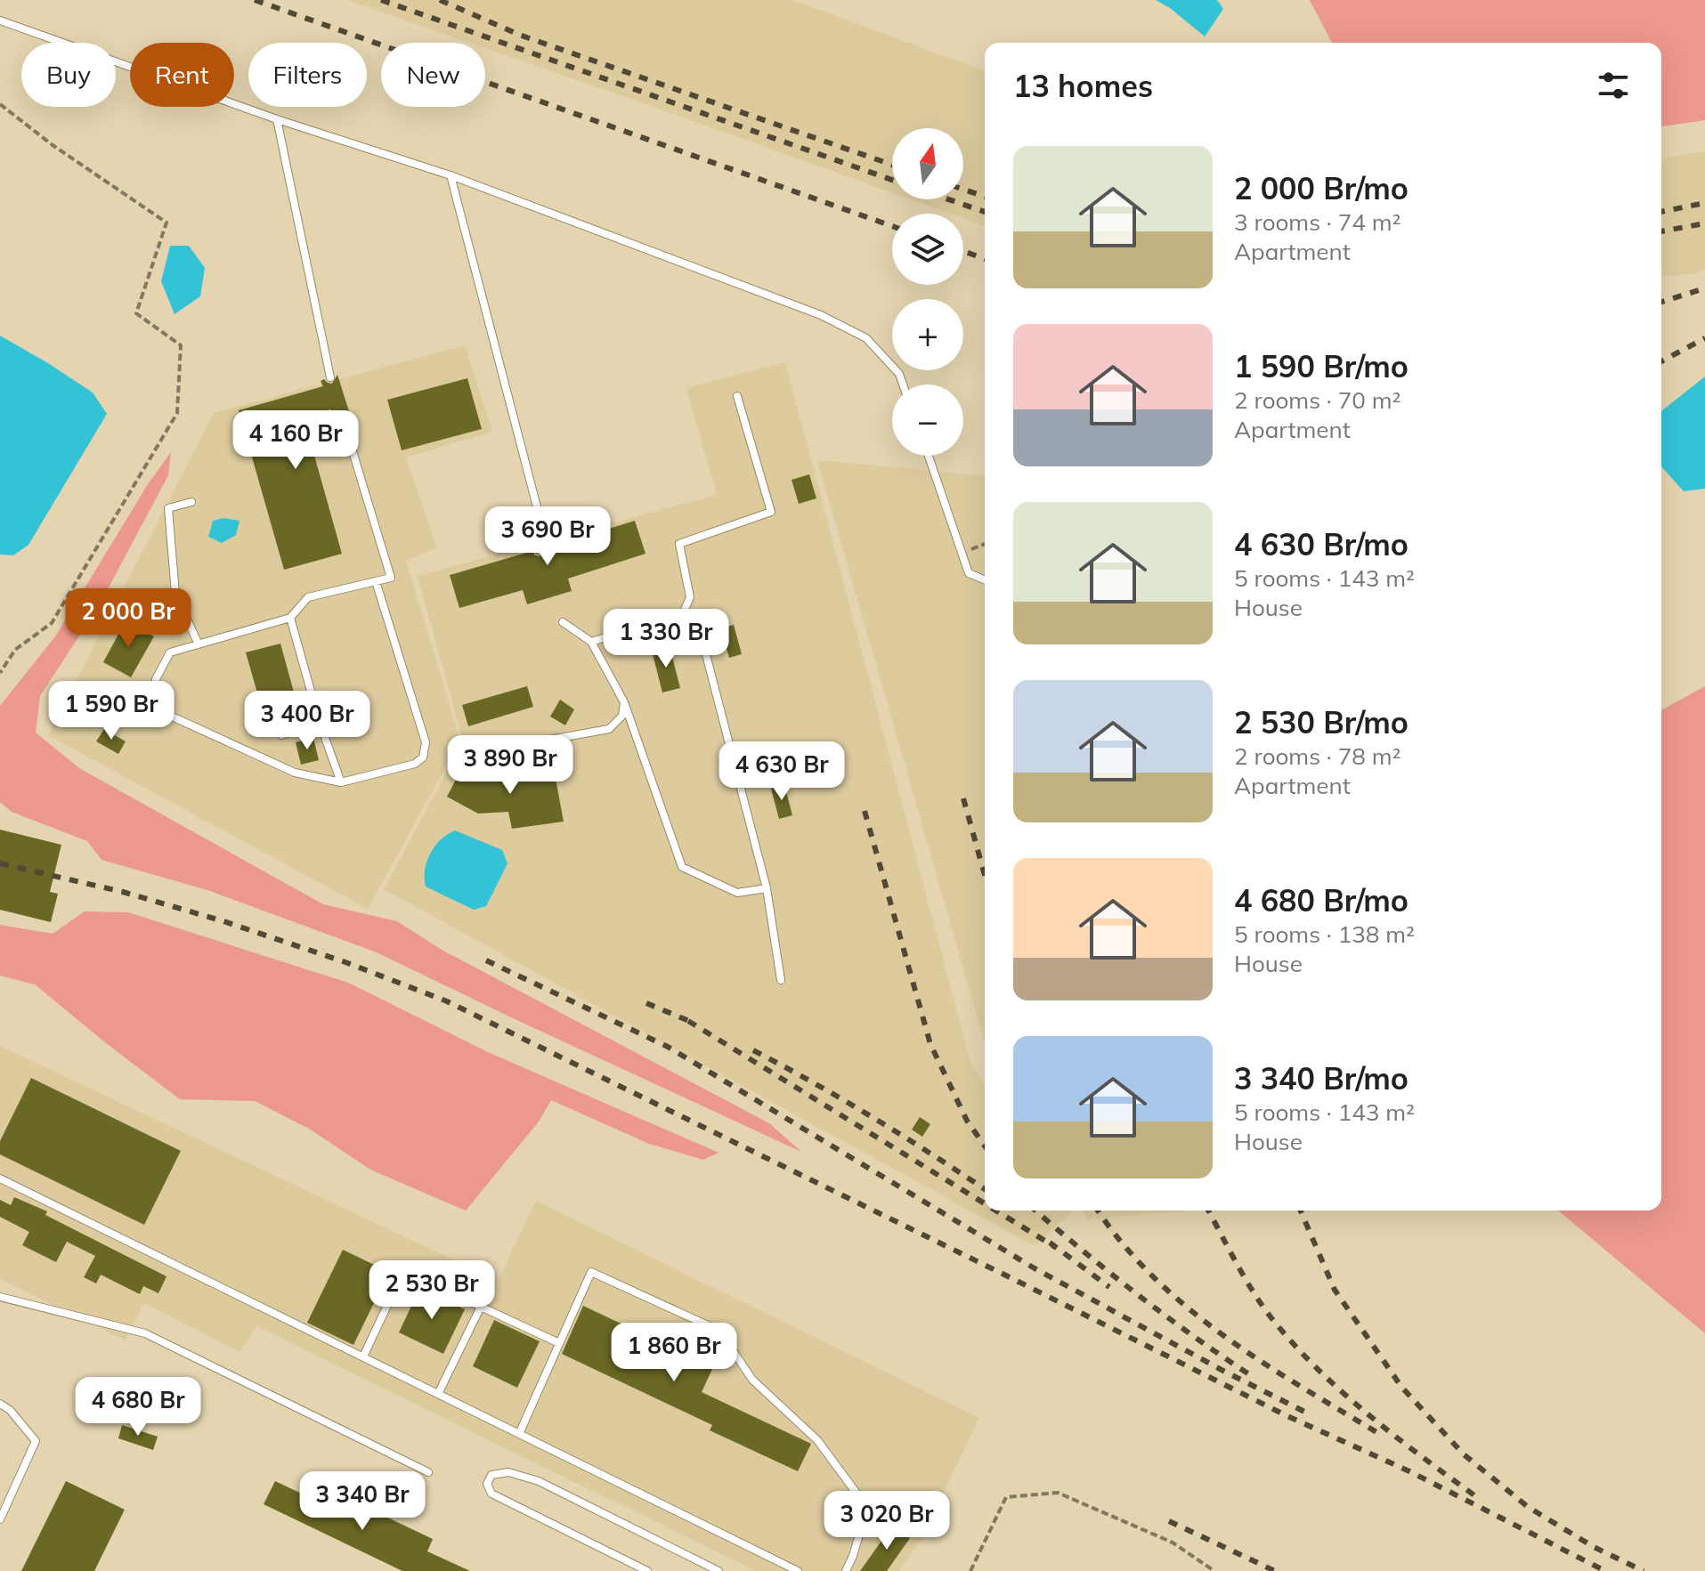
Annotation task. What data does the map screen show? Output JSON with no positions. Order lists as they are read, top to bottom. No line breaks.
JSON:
{"north":"top","page":{"chip":["Buy","Rent","Filters","New"],"heading":"13 homes","map_buttons":["+","−"],"list":[{"name":"2 000 Br/mo","note":"3 rooms · 74 m² · Apartment"},{"name":"1 590 Br/mo","note":"2 rooms · 70 m² · Apartment"},{"name":"4 630 Br/mo","note":"5 rooms · 143 m² · House"},{"name":"2 530 Br/mo","note":"2 rooms · 78 m² · Apartment"},{"name":"4 680 Br/mo","note":"5 rooms · 138 m² · House"},{"name":"3 340 Br/mo","note":"5 rooms · 143 m² · House"}],"price":["4 160 Br","3 690 Br","2 000 Br","1 330 Br","1 590 Br","3 400 Br","3 890 Br","4 630 Br","2 530 Br","1 860 Br","4 680 Br","3 340 Br","3 020 Br"]}}
